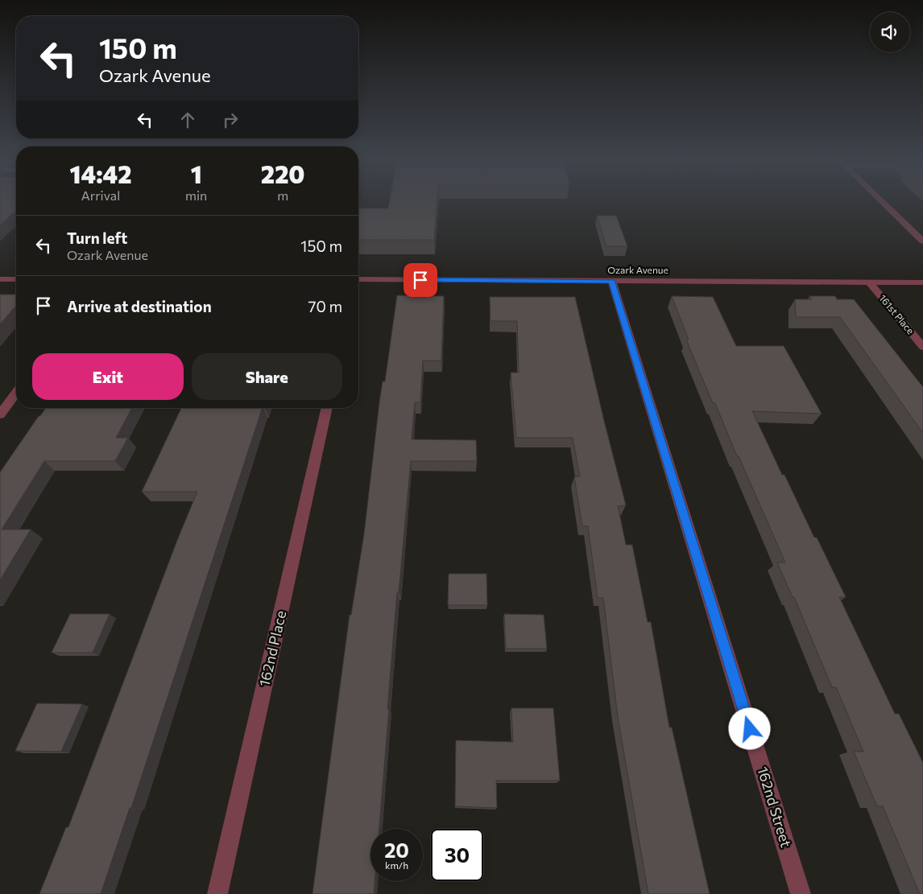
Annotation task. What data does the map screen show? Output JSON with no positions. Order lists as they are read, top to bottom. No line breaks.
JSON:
{"streets":{"street":["Ozark Avenue","161st Place","162nd Place","162nd Street"]},"crossings":[["Ozark Avenue","161st Place"],["Ozark Avenue","162nd Street"]],"page":{"turn":["150 m","Ozark Avenue"],"eta":["14:42","Arrival","1","min","220","m"],"list":[{"name":"Turn left","note":"Ozark Avenue","value":"150 m"},{"name":"Arrive at destination","value":"70 m"}],"buttons":["Exit","Share"],"speed":"20 km/h","limit":"30"}}
